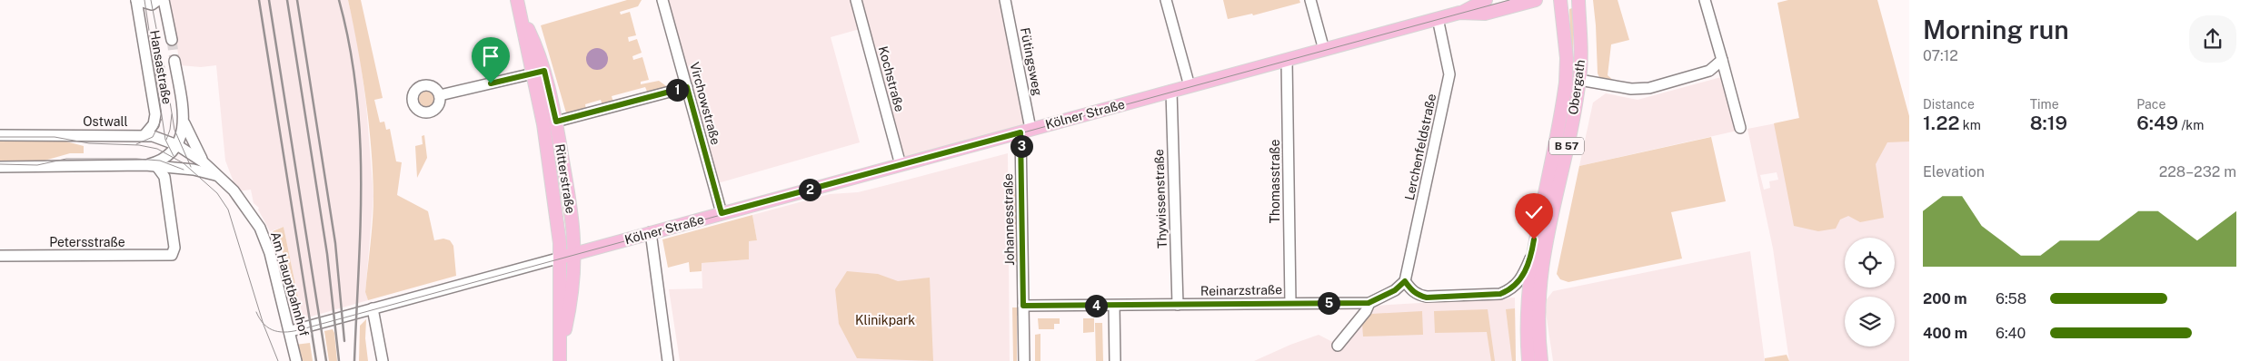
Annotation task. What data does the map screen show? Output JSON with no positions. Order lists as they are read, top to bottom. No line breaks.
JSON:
{"streets":{"main road":["Obergath","Kölner Straße","B 57","Ritterstraße"],"street":["Fütingsweg","Hansastraße","Kochstraße","Virchowstraße","Ostwall","Lerchenfeldstraße","Thomasstraße","Thywissenstraße","Johannesstraße","Petersstraße","Am Hauptbahnhof","Reinarzstraße"]},"crossings":[["Fütingsweg","Kölner Straße"],["Fütingsweg","Johannesstraße"],["Hansastraße","Ostwall"],["Kochstraße","Kölner Straße"],["Virchowstraße","Kölner Straße"],["Kölner Straße","Lerchenfeldstraße"],["Kölner Straße","Ritterstraße"],["Kölner Straße","Thomasstraße"],["Kölner Straße","Thywissenstraße"],["Kölner Straße","Johannesstraße"],["Kölner Straße","Am Hauptbahnhof"],["Ostwall","Am Hauptbahnhof"],["Lerchenfeldstraße","Reinarzstraße"],["Thomasstraße","Reinarzstraße"],["Thywissenstraße","Reinarzstraße"],["Johannesstraße","Reinarzstraße"]],"parks":["Klinikpark"],"page":{"heading":["Morning run","07:12"],"stats":[["Distance","1.22 km"],["Time","8:19"],["Pace","6:49 /km"]],"pins":["1","3","2","5","4"],"chart":["Elevation","228–232 m"],"list":[{"name":"200 m","note":"6:58"},{"name":"400 m","note":"6:40"}]}}
